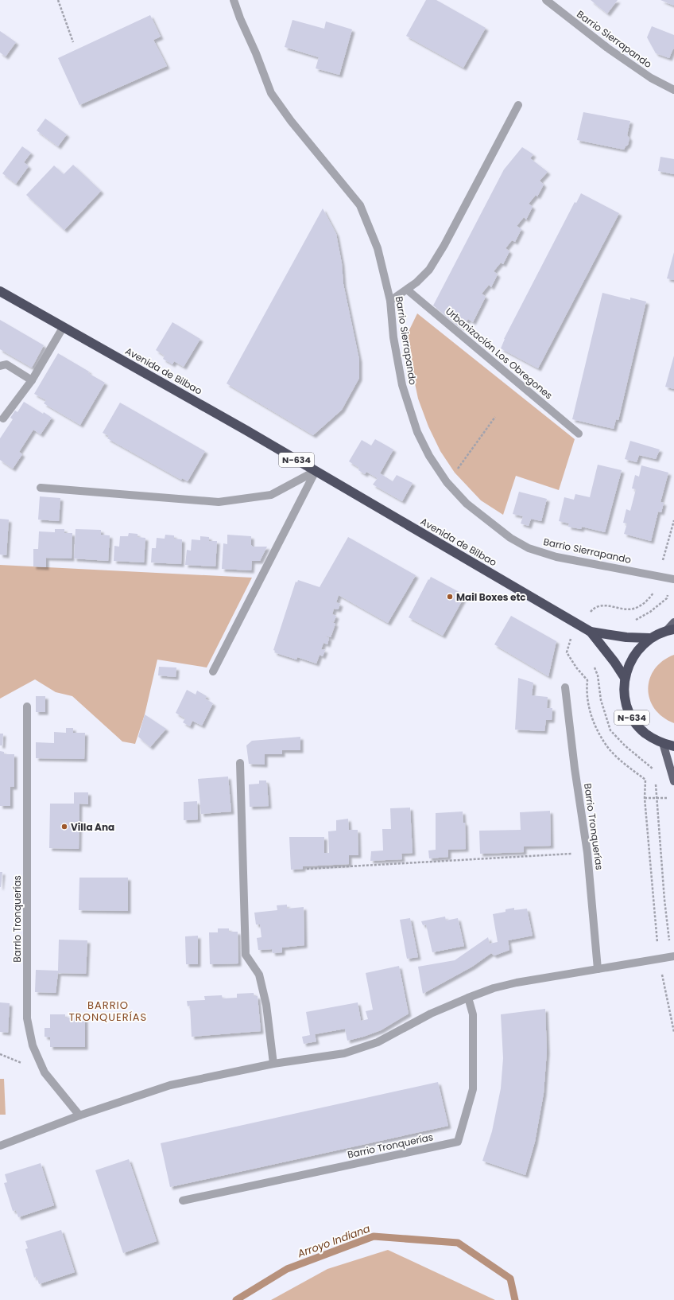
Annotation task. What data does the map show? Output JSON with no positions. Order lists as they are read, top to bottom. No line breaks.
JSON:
{"streets":{"highway":["Avenida de Bilbao","N-634"],"street":["Barrio Sierrapando","Urbanización Los Obregones","Barrio Tronquerías"]},"crossings":[["Avenida de Bilbao","N-634"]],"districts":["BARRIO TRONQUERÍAS"],"water":["Arroyo Indiana"],"places":["Mail Boxes etc","Villa Ana"]}
